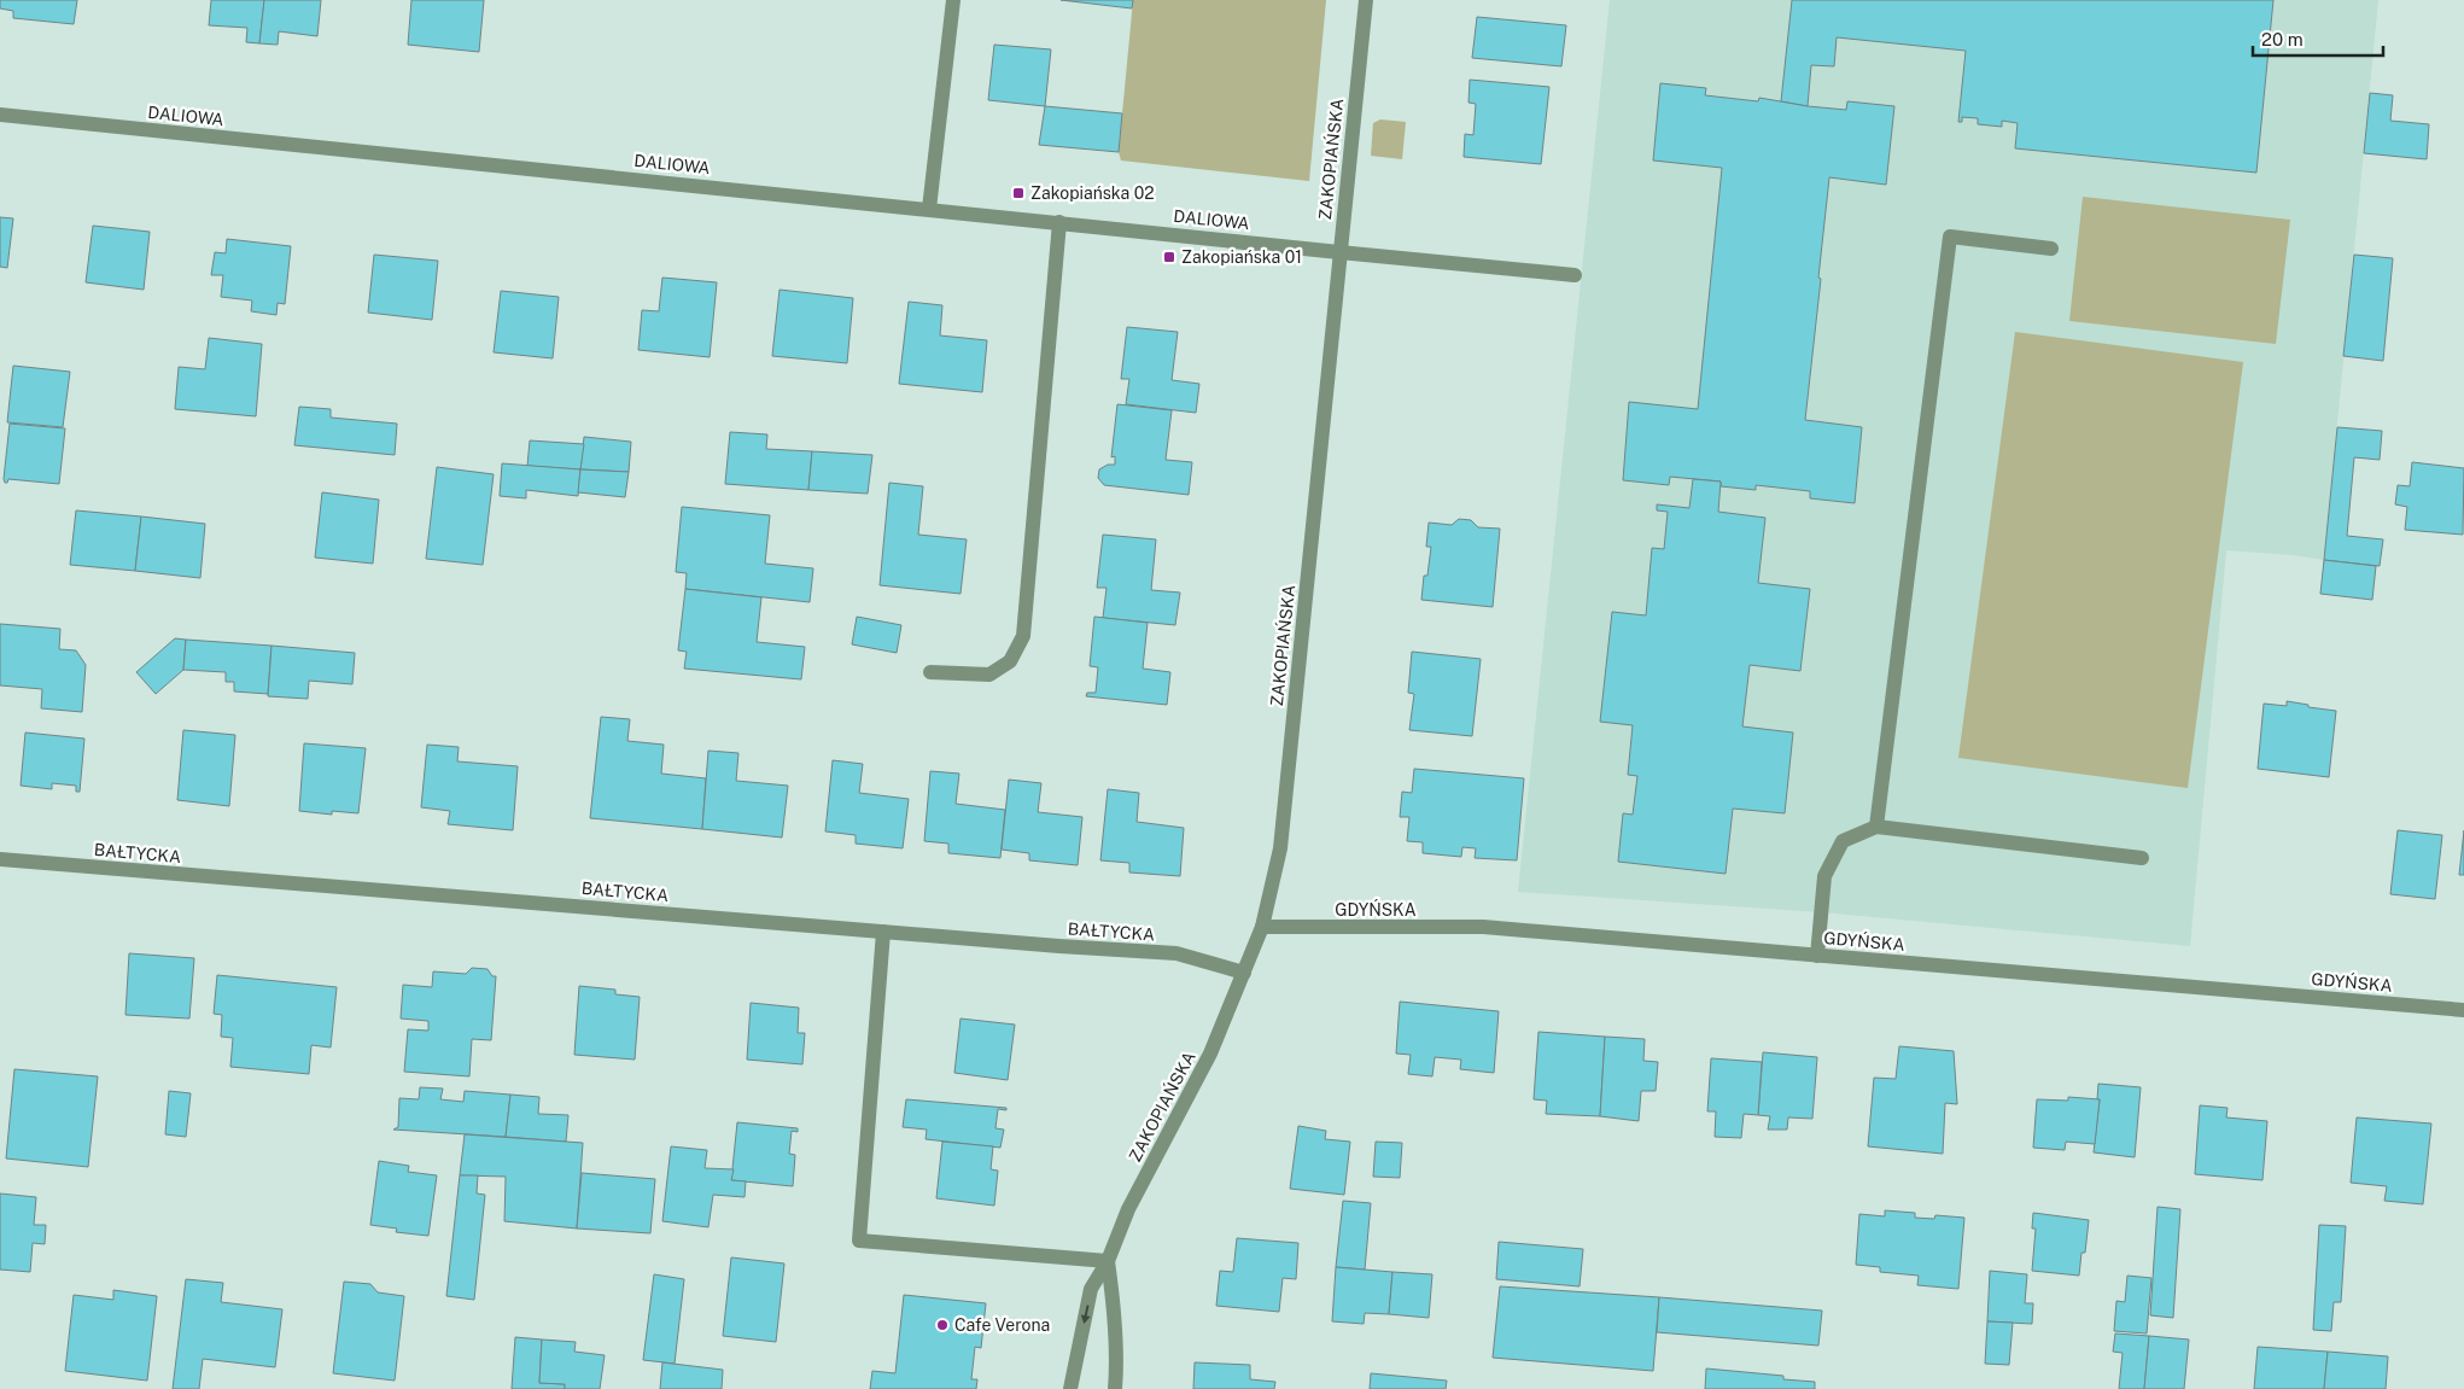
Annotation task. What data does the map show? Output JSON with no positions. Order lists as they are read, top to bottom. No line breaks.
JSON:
{"streets":{"street":["DALIOWA","ZAKOPIAŃSKA","BAŁTYCKA","GDYŃSKA"]},"crossings":[["DALIOWA","ZAKOPIAŃSKA"],["ZAKOPIAŃSKA","BAŁTYCKA"],["ZAKOPIAŃSKA","GDYŃSKA"]],"places":{"transit":["Zakopiańska 02","Zakopiańska 01"],"other":["Cafe Verona"]},"scale_bar":"20 m"}
